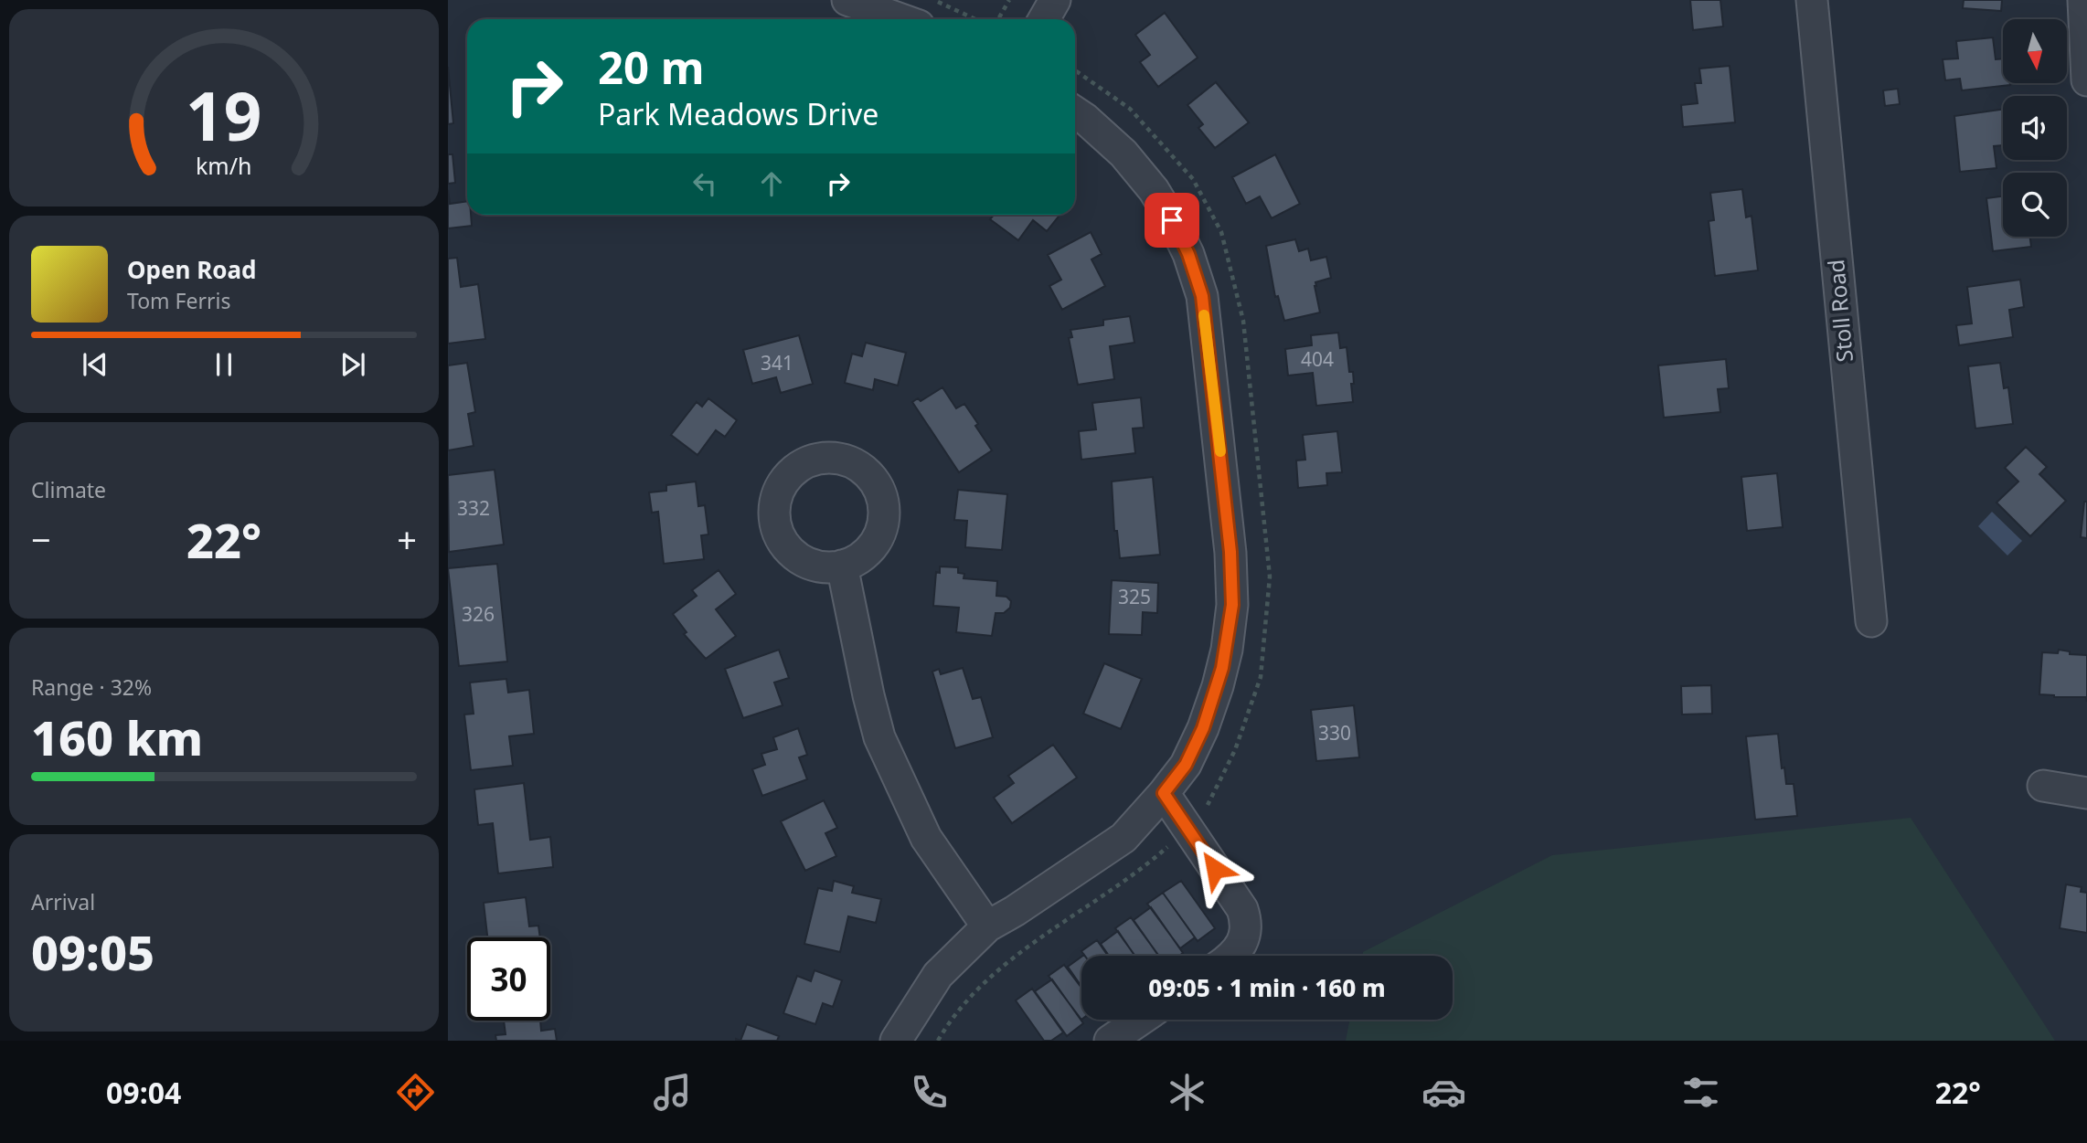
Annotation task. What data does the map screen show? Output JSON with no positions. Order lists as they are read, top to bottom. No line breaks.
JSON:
{"streets":{"street":["Stoll Road"]},"house_numbers":["404","341","332","325","326","330"],"north":"bottom","page":{"turn":["20 m","Park Meadows Drive"],"song":["Open Road","Tom Ferris"],"tile":["Climate",["Range · 32%","160 km"],["Arrival","09:05"]],"heat":["−","22°","+"],"limit":"30","trip":"09:05 · 1 min · 160 m","tabs":["09:04","22°"],"gauge":["19","km/h"]}}
